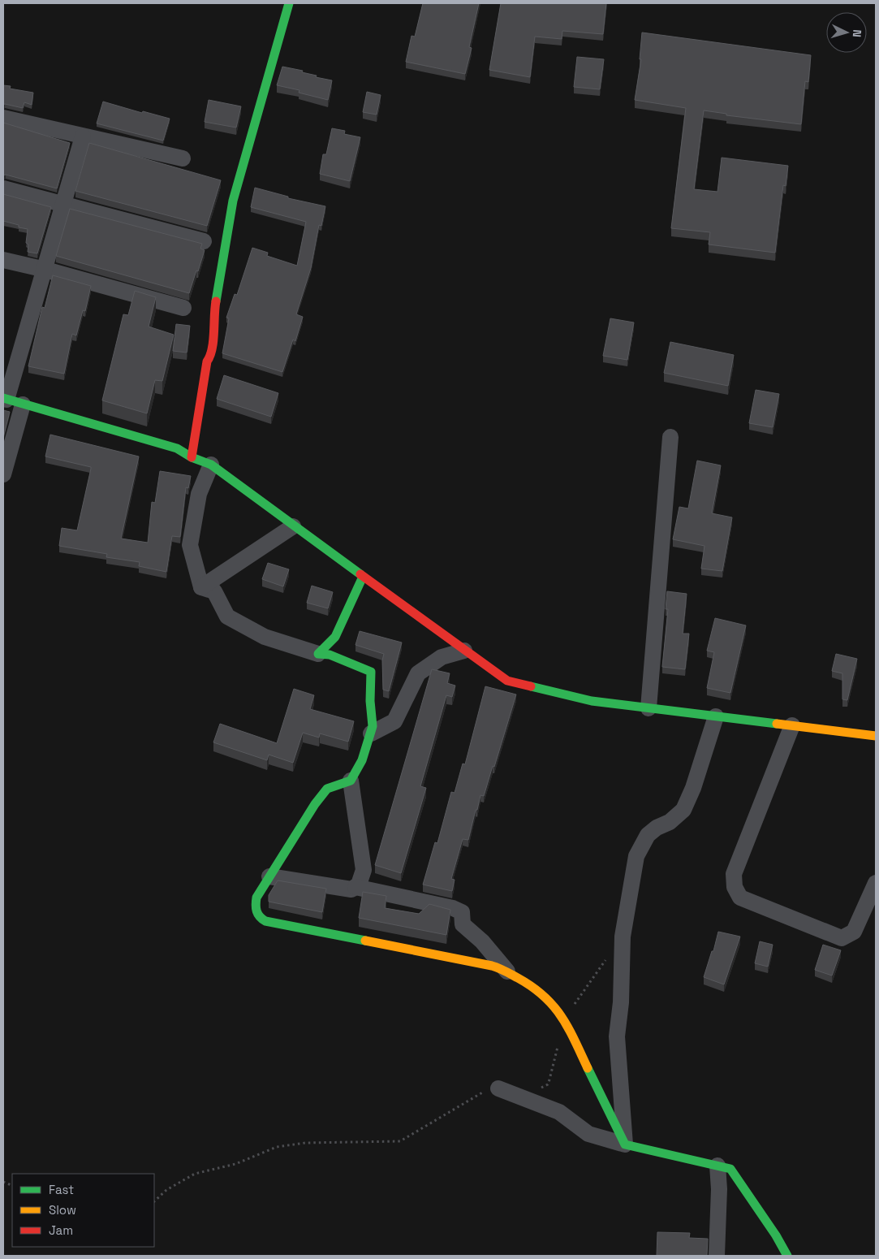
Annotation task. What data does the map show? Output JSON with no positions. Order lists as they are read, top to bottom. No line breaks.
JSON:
{"legend":["Fast","Slow","Jam"],"north":"right"}
